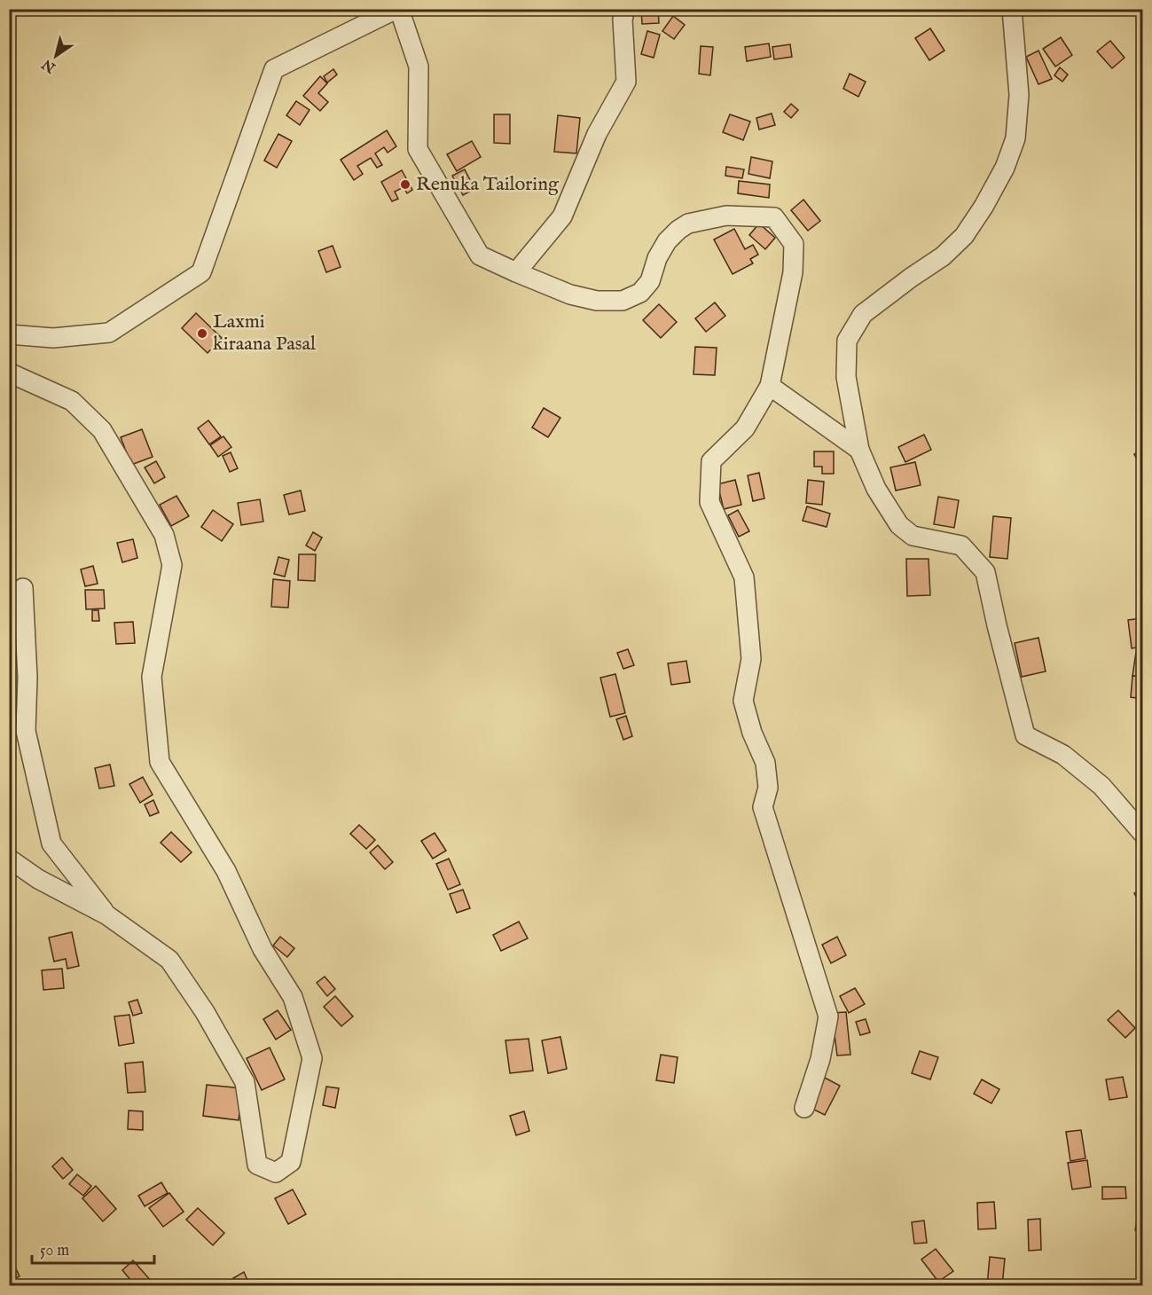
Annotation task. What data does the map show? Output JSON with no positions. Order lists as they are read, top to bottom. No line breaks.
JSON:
{"places":["Renuka Tailoring","Laxmi kiraana Pasal"],"scale_bar":"50 m","north":"bottom left"}
